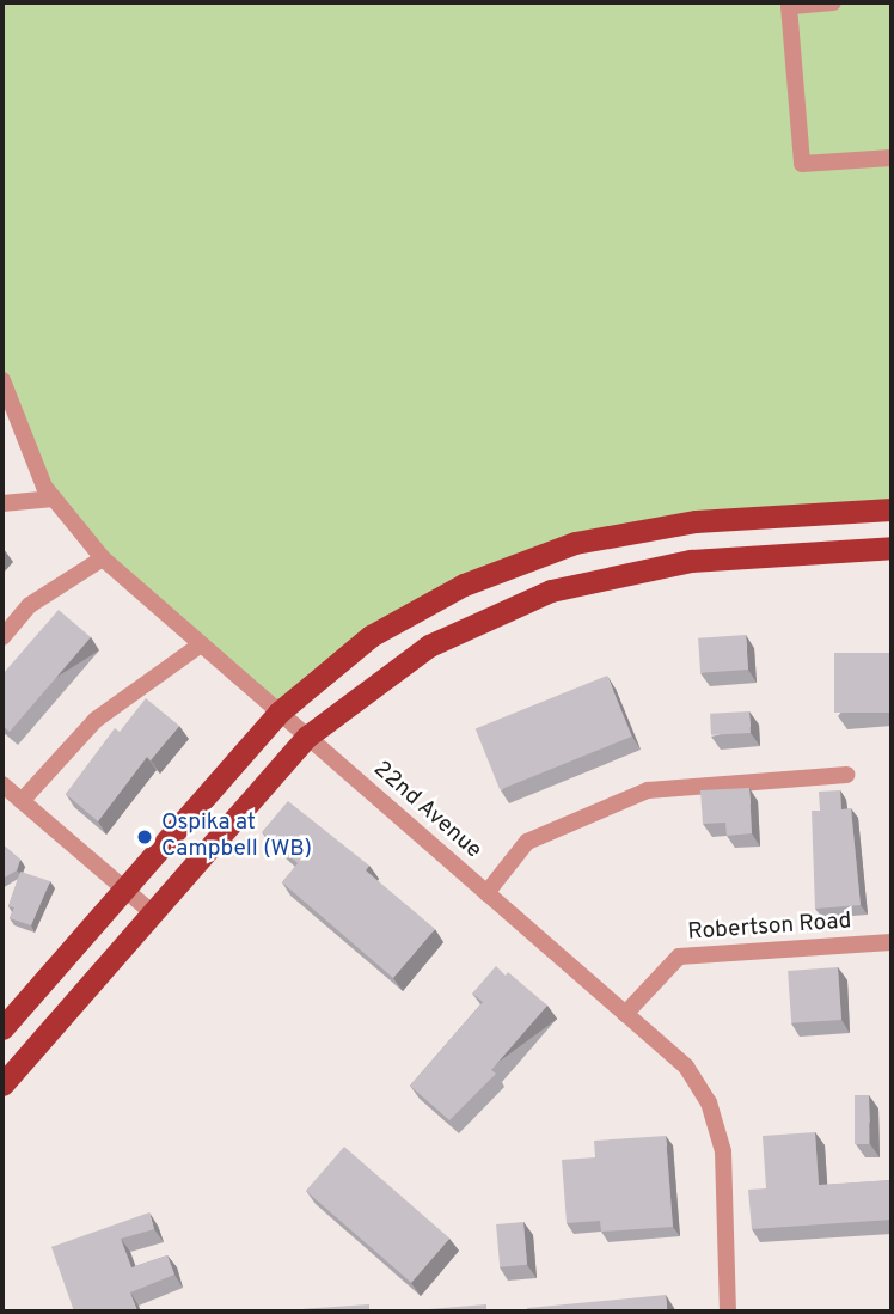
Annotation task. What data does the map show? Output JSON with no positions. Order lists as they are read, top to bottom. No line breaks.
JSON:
{"streets":{"street":["22nd Avenue","Robertson Road"]},"crossings":[["22nd Avenue","Robertson Road"]],"places":["Ospika at Campbell (WB)"]}
